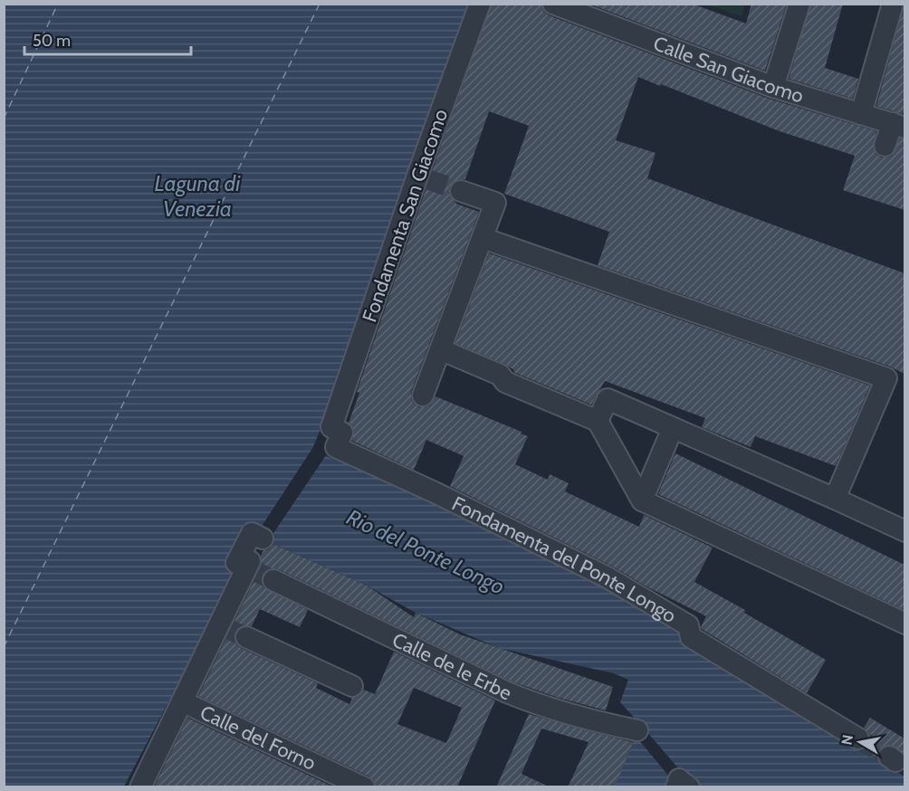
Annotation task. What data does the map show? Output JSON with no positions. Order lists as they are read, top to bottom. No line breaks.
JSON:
{"streets":{"street":["Calle San Giacomo","Fondamenta San Giacomo","Fondamenta del Ponte Longo","Calle de le Erbe","Calle del Forno"]},"crossings":[["Fondamenta San Giacomo","Fondamenta del Ponte Longo"]],"water":["Laguna di Venezia","Rio del Ponte Longo"],"scale_bar":"50 m","north":"left"}
